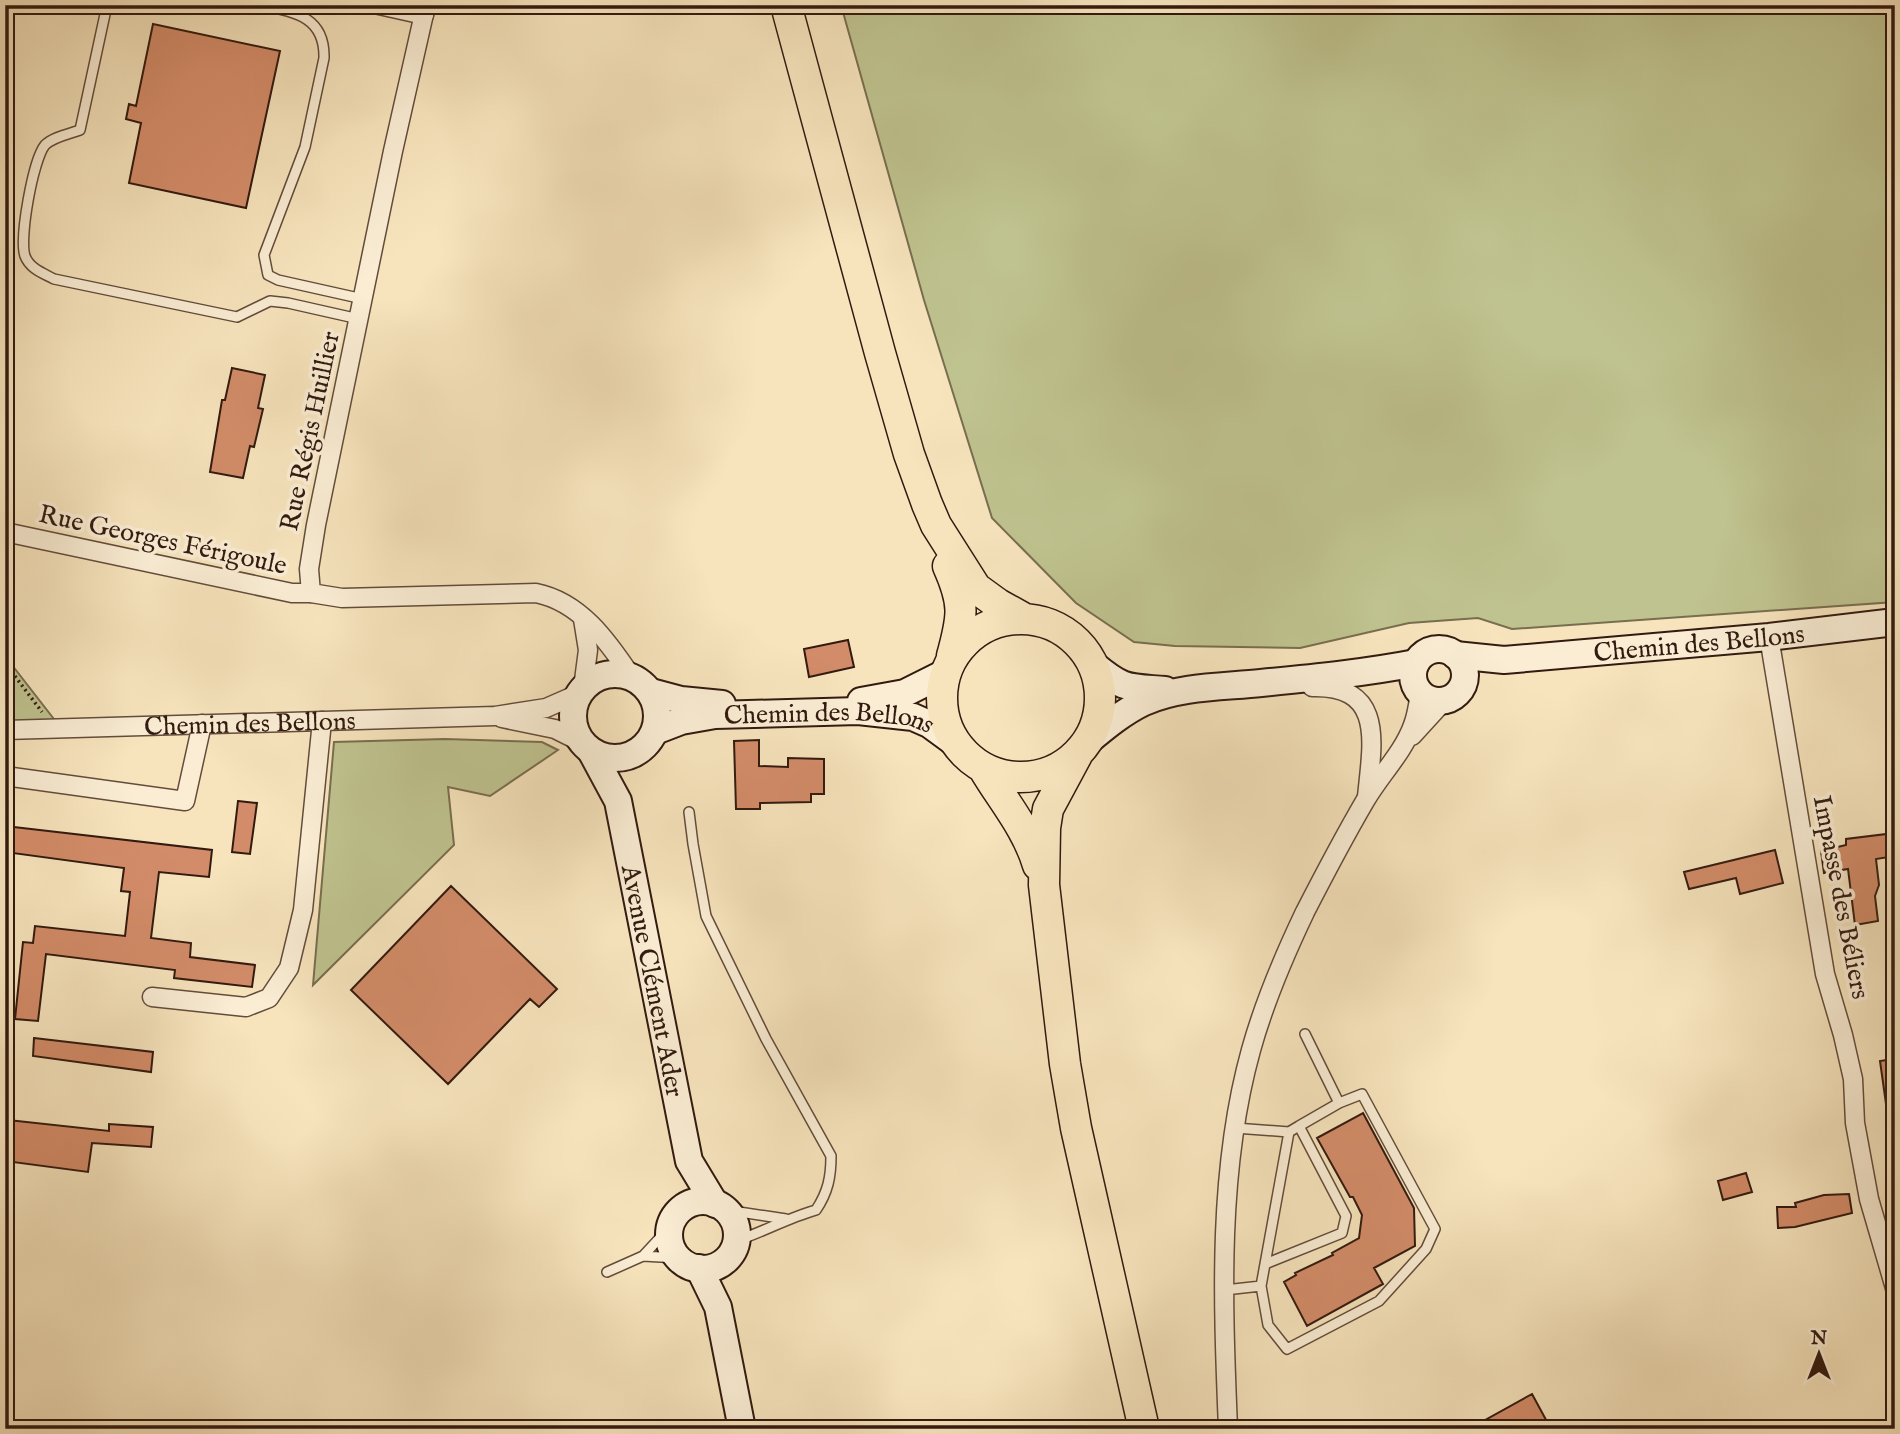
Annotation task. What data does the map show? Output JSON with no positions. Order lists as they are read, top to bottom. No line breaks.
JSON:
{"streets":{"street":["Rue Régis Huillier","Rue Georges Férigoule","Chemin des Bellons","Impasse des Béliers","Avenue Clément Ader"]},"crossings":[["Rue Régis Huillier","Rue Georges Férigoule"],["Chemin des Bellons","Impasse des Béliers"],["Chemin des Bellons","Avenue Clément Ader"]],"north":"top"}
